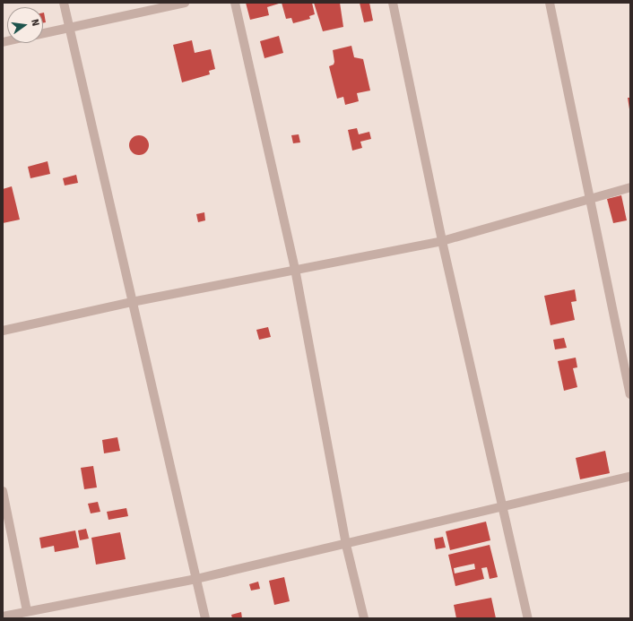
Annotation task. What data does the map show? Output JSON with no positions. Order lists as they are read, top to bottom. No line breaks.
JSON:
{"north":"right"}
